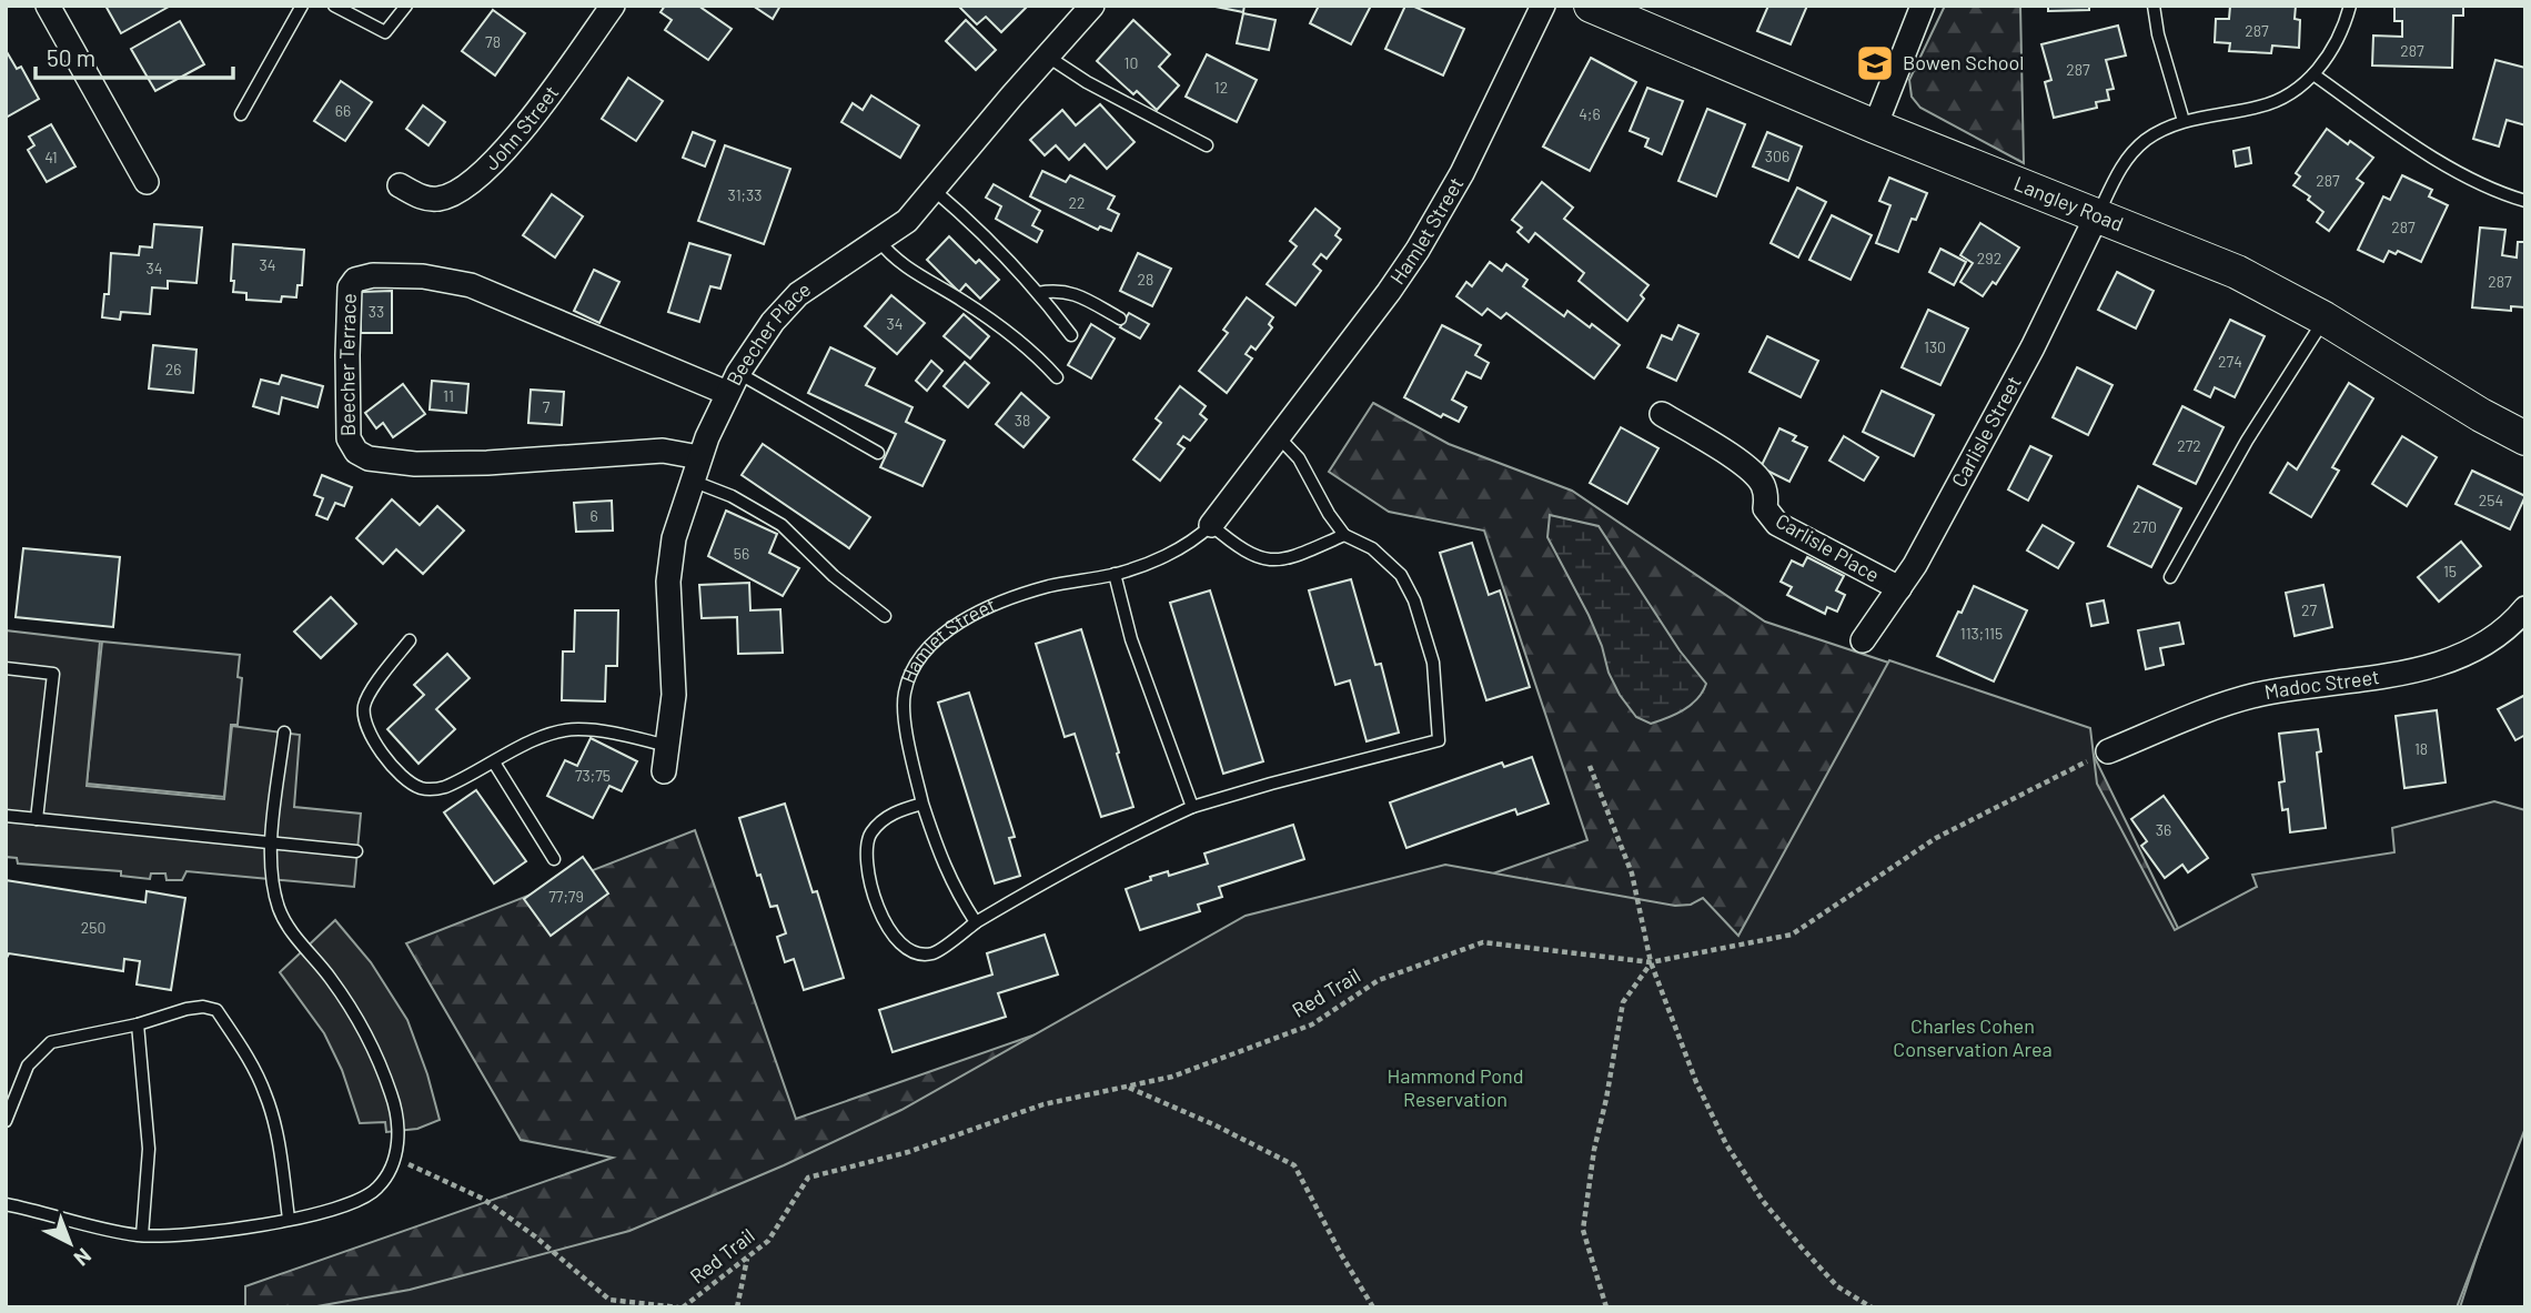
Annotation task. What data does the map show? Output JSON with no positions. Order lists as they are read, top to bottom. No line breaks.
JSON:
{"streets":{"street":["John Street","Langley Road","Hamlet Street","Beecher Place","Beecher Terrace","Carlisle Street","Carlisle Place","Madoc Street"],"path":["Red Trail"]},"crossings":[["Langley Road","Carlisle Street"],["Beecher Place","Beecher Terrace"],["Carlisle Street","Carlisle Place"],["Madoc Street","Red Trail"]],"parks":["Charles Cohen Conservation Area","Hammond Pond Reservation"],"places":{"school or university":["Bowen School"]},"house_numbers":["287","78","287","10","287","12","66","4;6","306","41","287","31;33","22","287","292","34","34","28","287","33","34","130","274","26","11","7","38","272","254","6","270","56","15","27","113;115","18","73;75","36","77;79","250"],"scale_bar":"50 m","north":"bottom right"}
